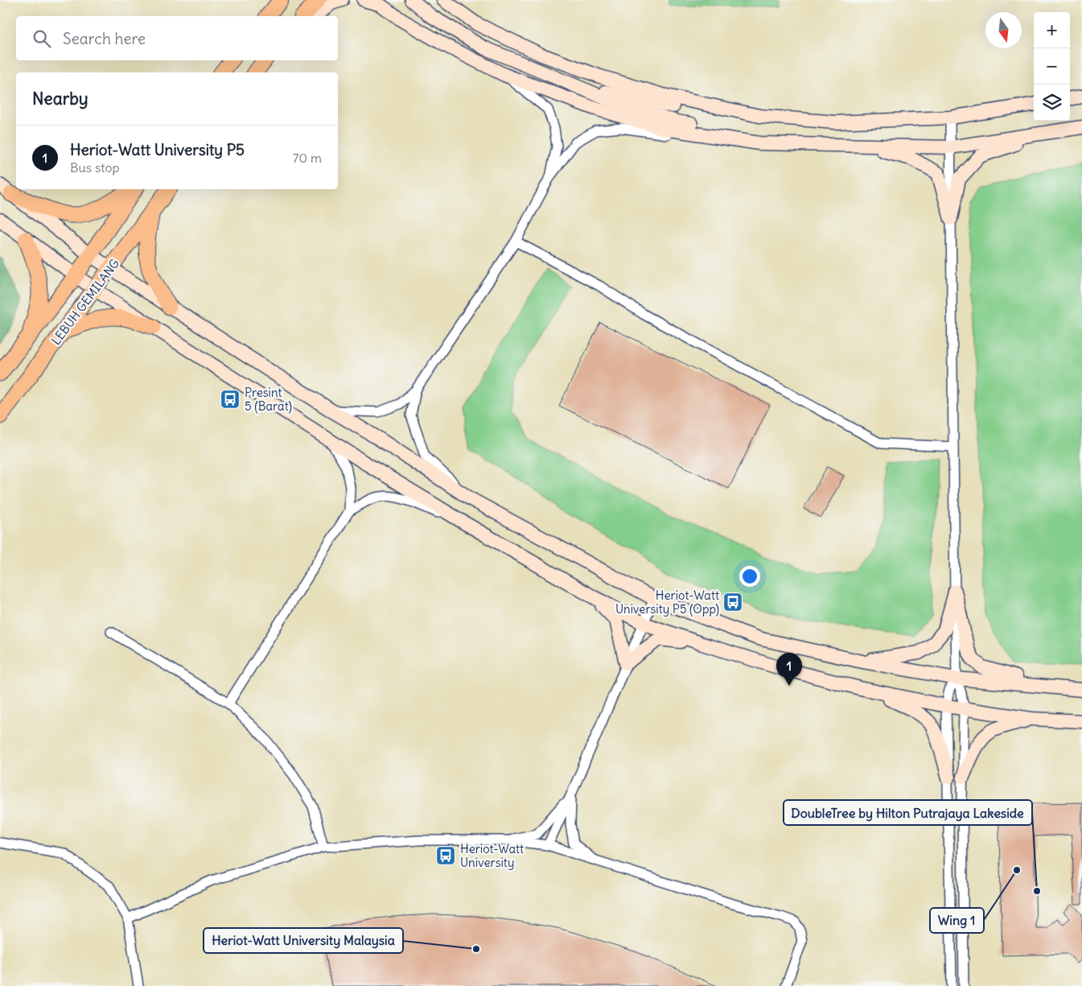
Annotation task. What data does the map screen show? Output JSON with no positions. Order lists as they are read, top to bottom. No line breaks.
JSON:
{"streets":{"main road":["LEBUH GEMILANG"]},"places":{"bus stop":["Presint 5 (Barat)","Heriot-Watt University P5 (Opp)","Heriot-Watt University"],"other":["Wing 1","DoubleTree by Hilton Putrajaya Lakeside","Heriot-Watt University Malaysia"]},"north":"bottom","page":{"map_buttons":["+","−"],"search":"Search here","heading":"Nearby","list":[{"mark":"1","name":"Heriot-Watt University P5","note":"Bus stop","value":"70 m"}],"pins":"1"}}
